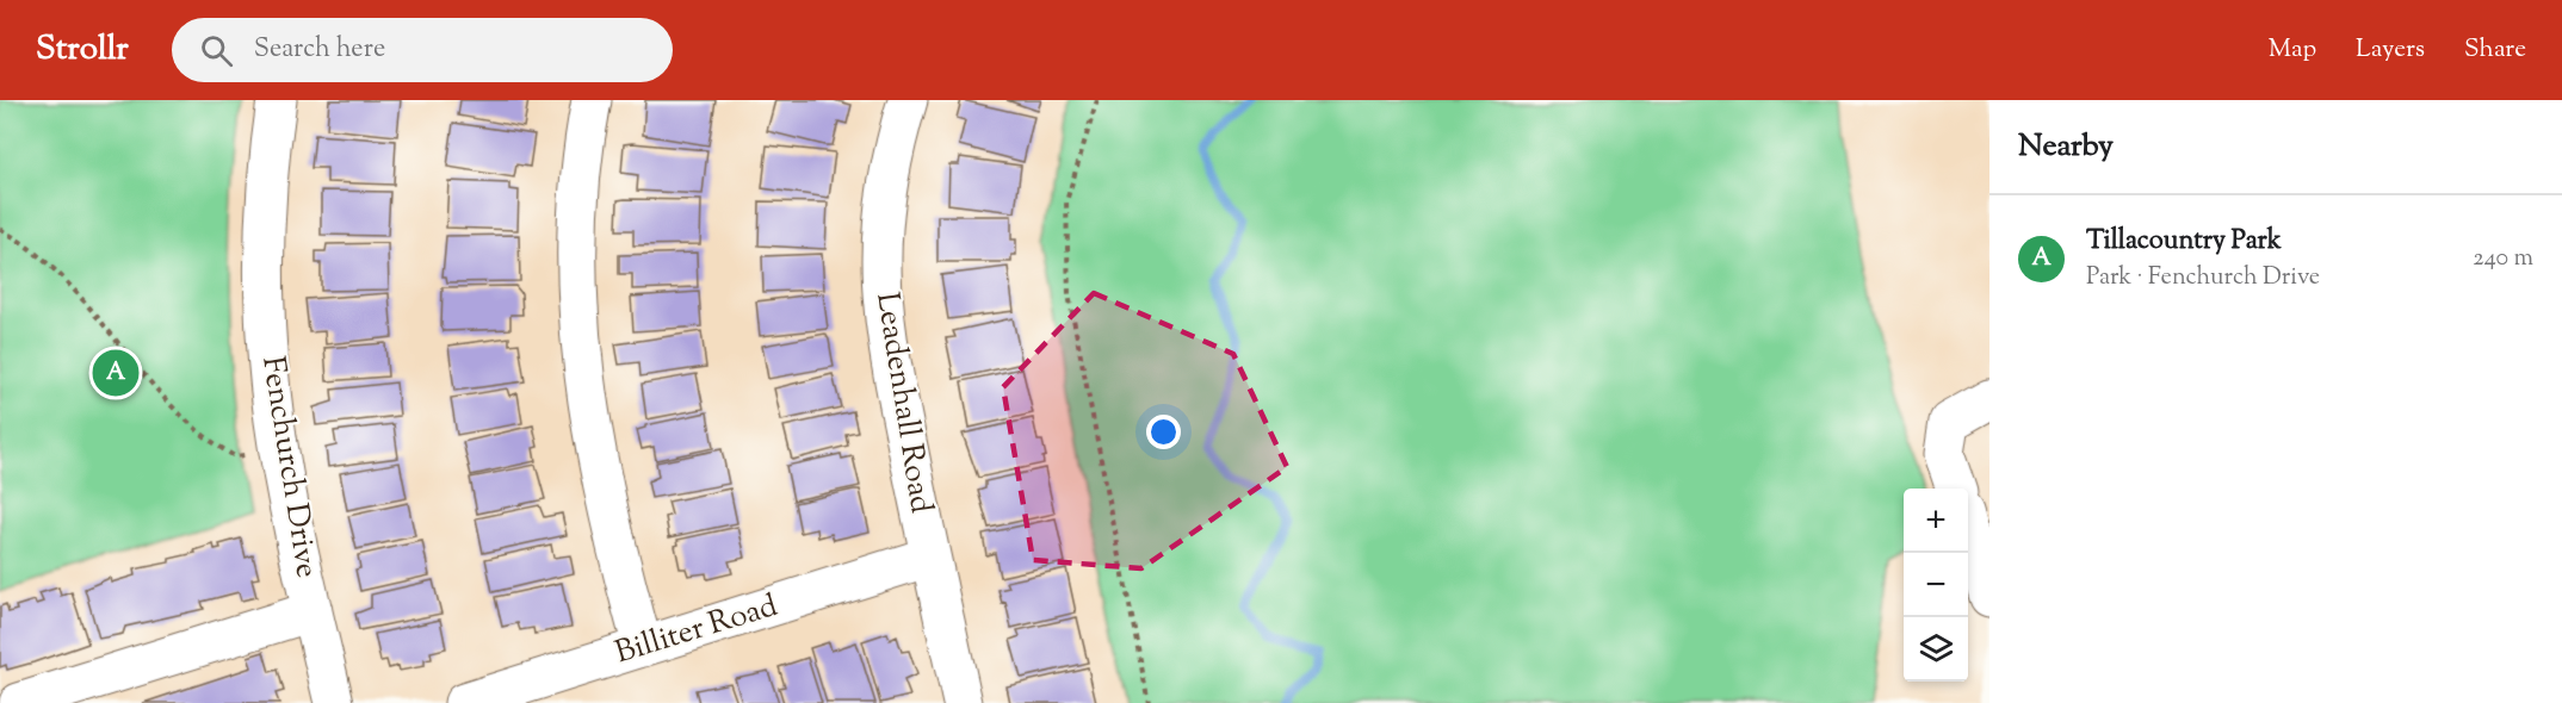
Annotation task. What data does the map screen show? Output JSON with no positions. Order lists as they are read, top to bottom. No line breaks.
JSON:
{"streets":{"street":["Leadenhall Road","Fenchurch Drive","Billiter Road"]},"crossings":[["Leadenhall Road","Billiter Road"]],"page":{"header":"Strollr","search":"Search here","nav":["Map","Layers","Share"],"heading":"Nearby","list":[{"mark":"A","name":"Tillacountry Park","note":"Park · Fenchurch Drive","value":"240 m"}],"pins":"A","map_buttons":["+","−"]}}
